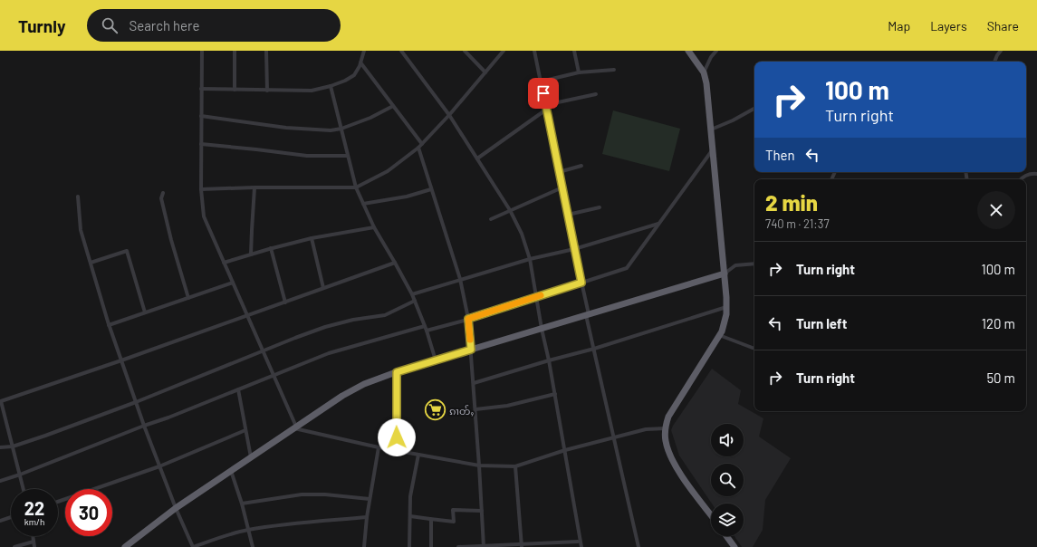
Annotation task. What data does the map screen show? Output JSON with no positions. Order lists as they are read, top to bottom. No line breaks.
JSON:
{"places":{"supermarket":["ၵၢတ်ႇ"]},"page":{"header":"Turnly","search":"Search here","nav":["Map","Layers","Share"],"turn":["100 m","Turn right"],"then":"Then","heading":["2 min","740 m · 21:37"],"list":[{"name":"Turn right","value":"100 m"},{"name":"Turn left","value":"120 m"},{"name":"Turn right","value":"50 m"}],"speed":"22 km/h","limit":"30"}}
